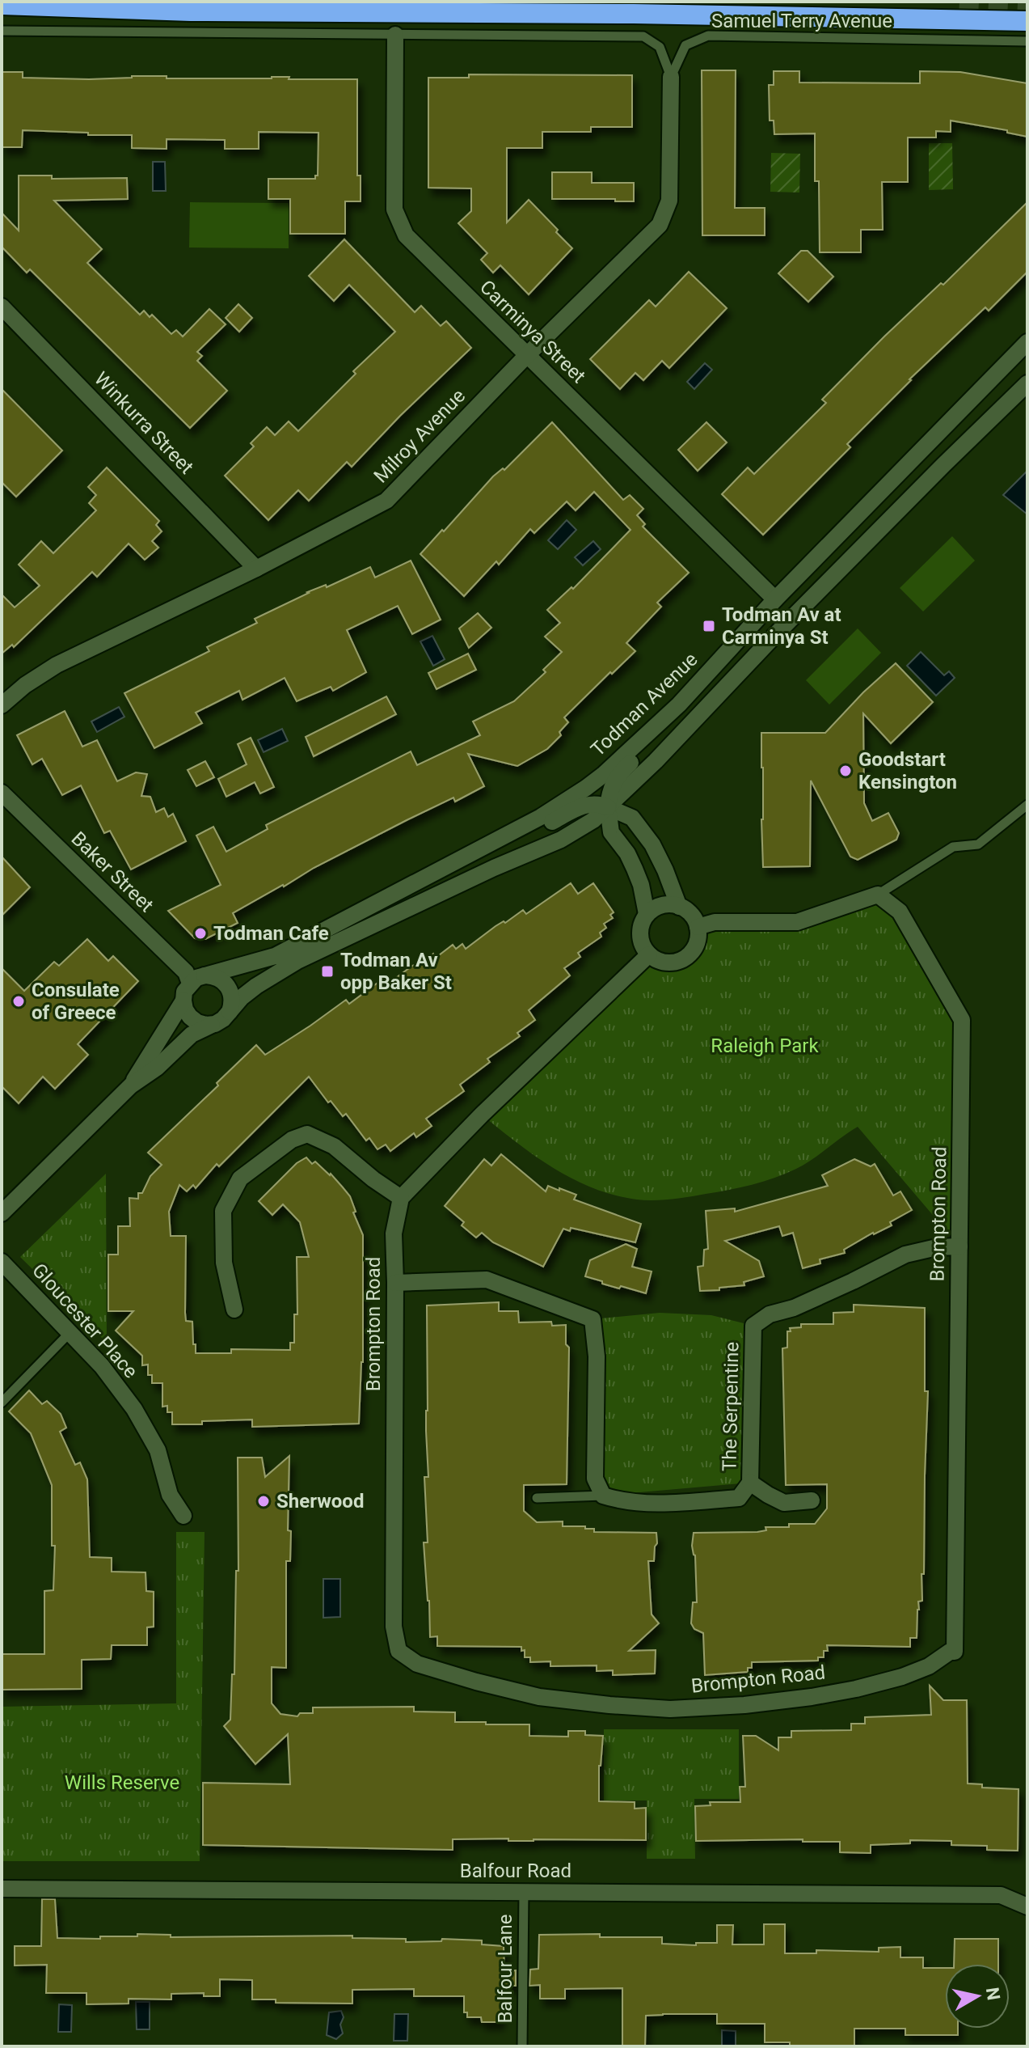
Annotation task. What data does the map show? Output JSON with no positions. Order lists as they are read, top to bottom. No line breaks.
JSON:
{"streets":{"street":["Carminya Street","Winkurra Street","Milroy Avenue","Todman Avenue","Baker Street","Brompton Road","Gloucester Place","The Serpentine","Balfour Road"],"lane":["Samuel Terry Avenue","Balfour Lane"]},"crossings":[["Samuel Terry Avenue","Milroy Avenue"],["Carminya Street","Milroy Avenue"],["Carminya Street","Todman Avenue"],["Winkurra Street","Milroy Avenue"],["Todman Avenue","Baker Street"],["Brompton Road","The Serpentine"],["Balfour Road","Balfour Lane"]],"parks":["Raleigh Park","Wills Reserve"],"places":{"transit":["Todman Av at Carminya St","Todman Av opp Baker St"],"other":["Goodstart Kensington","Todman Cafe","Consulate of Greece","Sherwood"]},"north":"right"}
